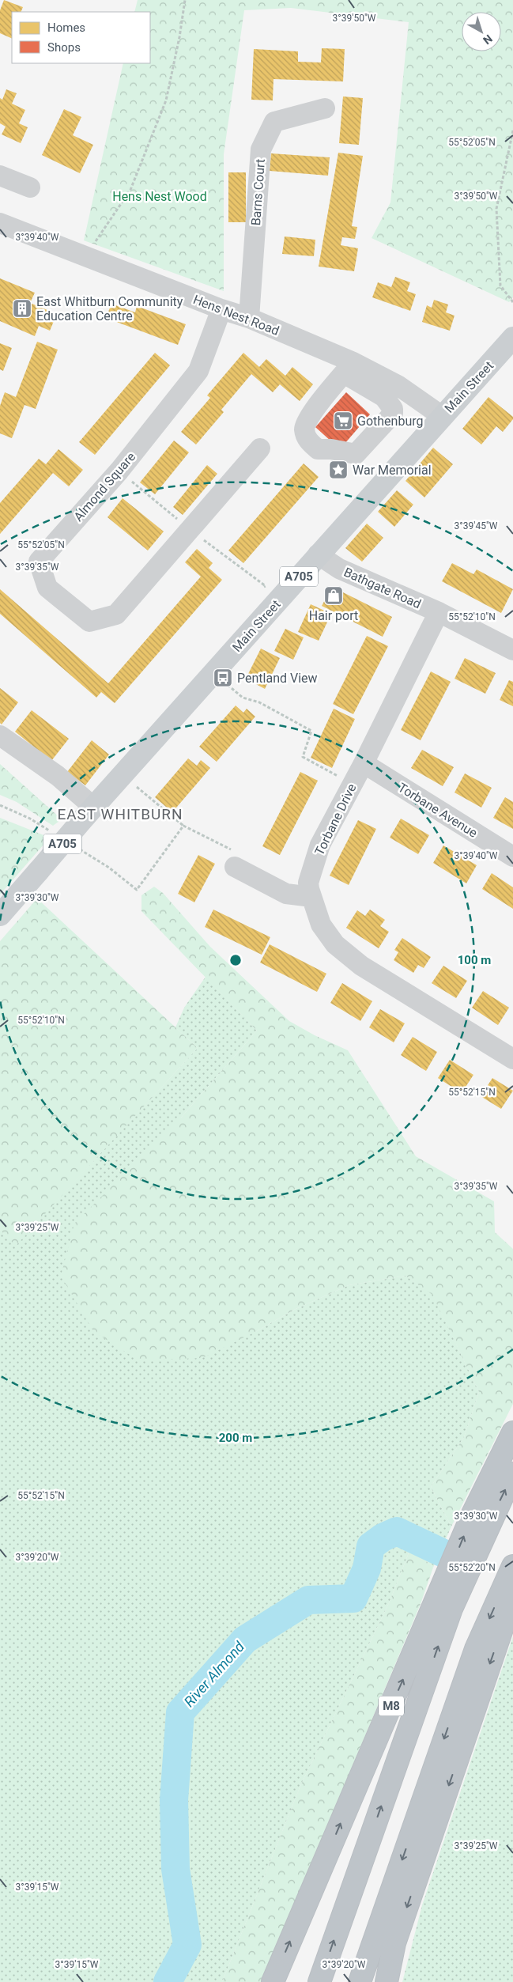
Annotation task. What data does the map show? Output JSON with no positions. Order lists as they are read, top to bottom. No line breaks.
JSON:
{"streets":{"highway":["M8"],"main road":["Main Street","A705"],"street":["Barns Court","Hens Nest Road","Almond Square","Bathgate Road","Torbane Avenue","Torbane Drive"]},"crossings":[["Barns Court","Hens Nest Road"],["Hens Nest Road","Main Street"],["Hens Nest Road","Almond Square"],["Main Street","Bathgate Road"],["Bathgate Road","Torbane Drive"],["Torbane Avenue","Torbane Drive"]],"districts":["EAST WHITBURN"],"water":["River Almond"],"parks":["Hens Nest Wood"],"places":{"building":["East Whitburn Community Education Centre"],"supermarket":["Gothenburg"],"place":["War Memorial"],"shop":["Hair port"],"bus stop":["Pentland View"]},"legend":["Homes","Shops"],"north":"bottom right","coordinates":["3°39'50\"W","55°52'05\"N","3°39'40\"W","3°39'45\"W","3°39'35\"W","55°52'10\"N","3°39'30\"W","55°52'15\"N","3°39'25\"W","3°39'20\"W","55°52'20\"N","3°39'15\"W"],"rings":["100 m","200 m"]}
